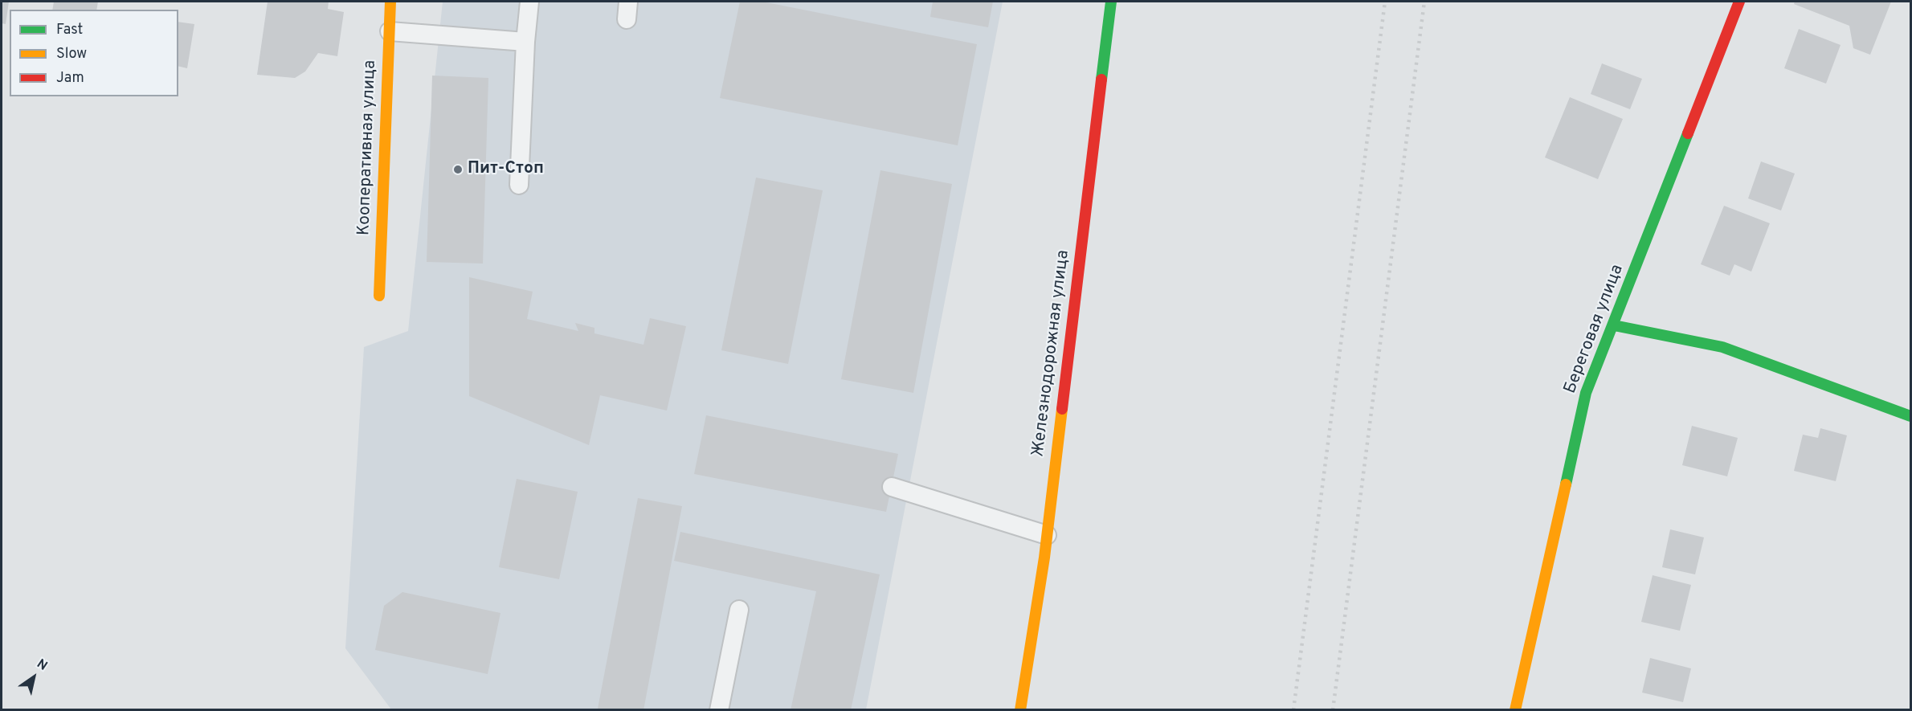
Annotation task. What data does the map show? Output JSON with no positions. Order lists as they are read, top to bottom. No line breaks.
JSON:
{"streets":{"street":["Кооперативная улица","Береговая улица","Железнодорожная улица"]},"places":["Пит-Стоп"],"legend":["Fast","Slow","Jam"],"north":"top right"}
